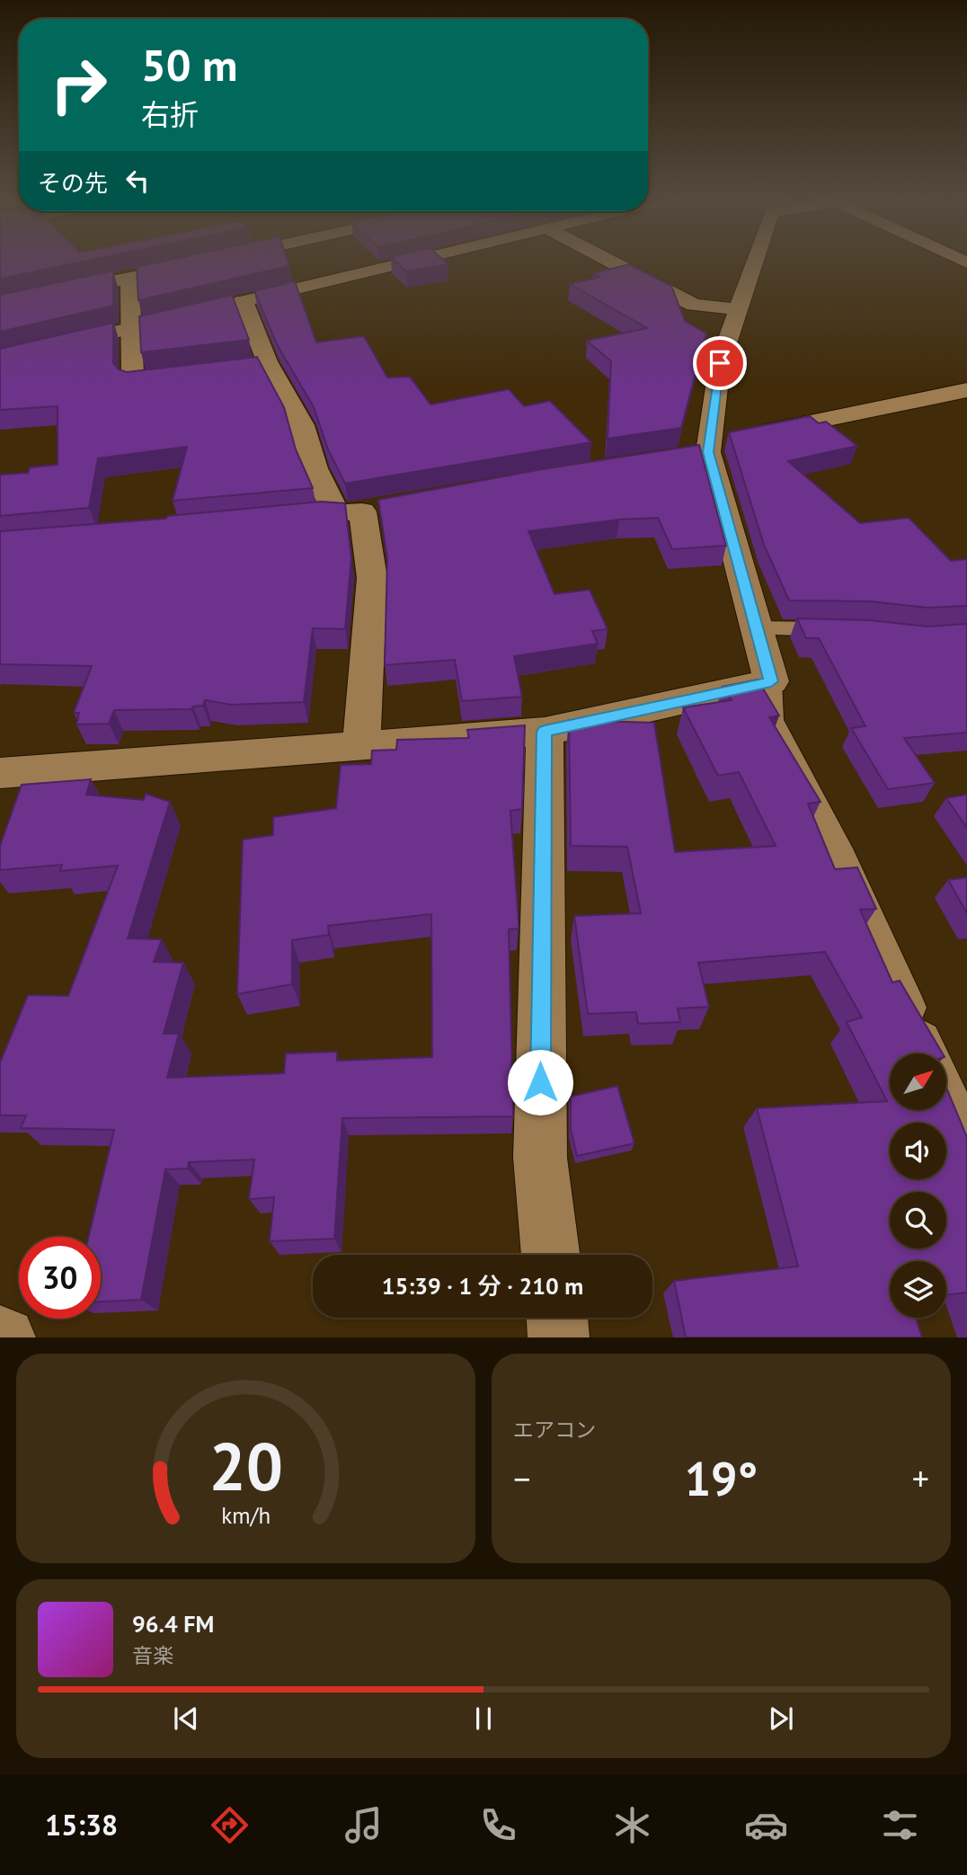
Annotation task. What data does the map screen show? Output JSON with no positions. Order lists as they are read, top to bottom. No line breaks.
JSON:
{"north":"top right","page":{"turn":["50 m","右折"],"then":"その先","limit":"30","trip":"15:39 · 1 分 · 210 m","tile":"エアコン","heat":["−","19°","+"],"song":["96.4 FM","音楽"],"tabs":"15:38","gauge":["20","km/h"]}}
